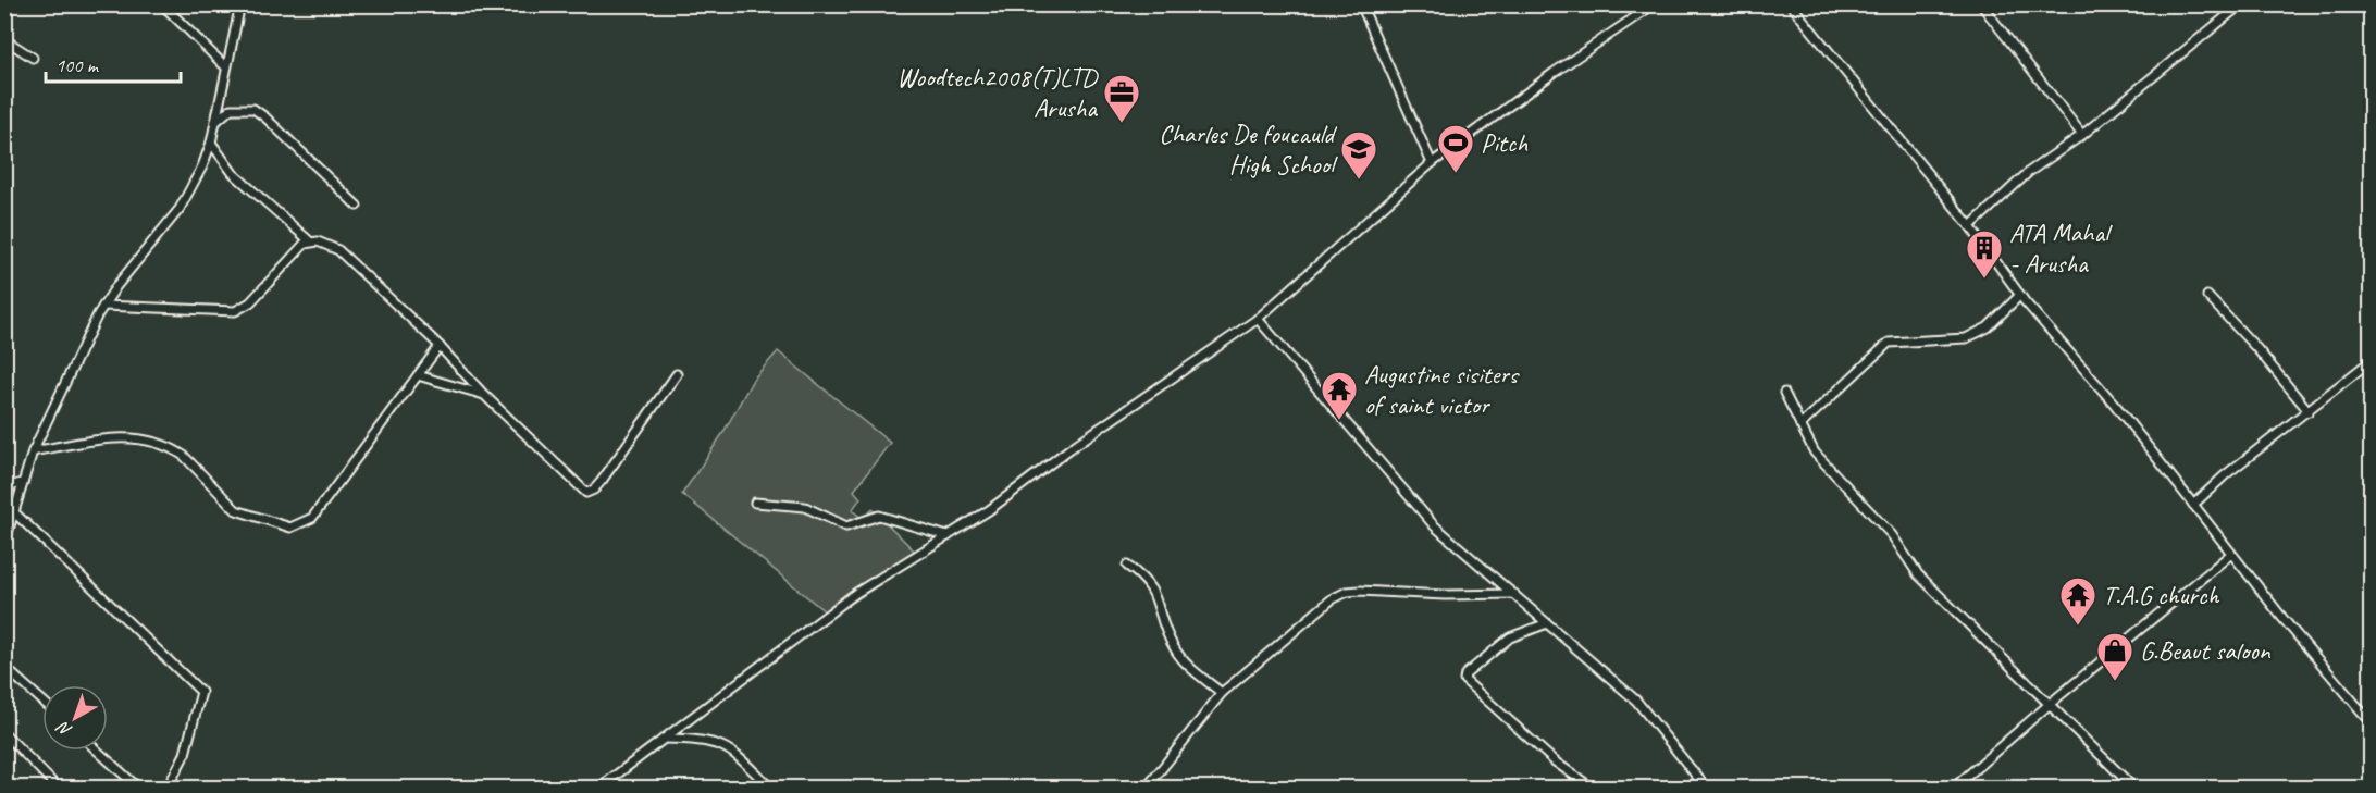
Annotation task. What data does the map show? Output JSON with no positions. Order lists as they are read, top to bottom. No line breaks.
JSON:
{"places":{"office":["Woodtech2008(T)LTD Arusha"],"sports":["Pitch"],"school or university":["Charles De foucauld High School"],"building":["ATA Mahal - Arusha"],"temple":["Augustine sisiters of saint victor","T.A.G church"],"shop":["G.Beaut saloon"]},"scale_bar":"100 m","north":"bottom left"}
